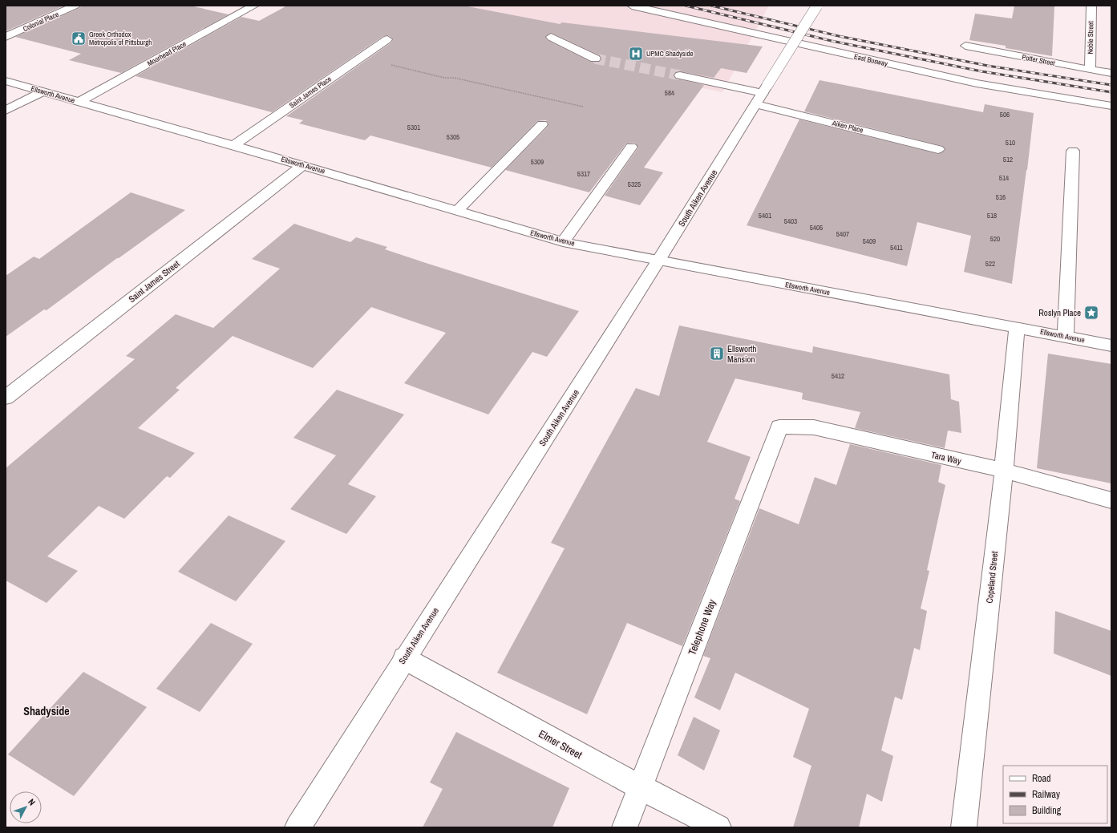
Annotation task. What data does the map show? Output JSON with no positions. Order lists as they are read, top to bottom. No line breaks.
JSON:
{"streets":{"street":["Colonial Place","Noble Street","Moorhead Place","East Busway","Potter Street","Saint James Place","Ellsworth Avenue","Aiken Place","South Aiken Avenue","Saint James Street","Tara Way","Copeland Street","Telephone Way","Elmer Street"]},"crossings":[["Noble Street","Potter Street"],["Moorhead Place","Ellsworth Avenue"],["Saint James Place","Ellsworth Avenue"],["Ellsworth Avenue","South Aiken Avenue"],["Ellsworth Avenue","Saint James Street"],["Ellsworth Avenue","Copeland Street"],["Aiken Place","South Aiken Avenue"],["South Aiken Avenue","Elmer Street"],["Tara Way","Copeland Street"],["Tara Way","Telephone Way"],["Telephone Way","Elmer Street"]],"districts":["Shadyside"],"places":{"public building":["Greek Orthodox Metropolis of Pittsburgh"],"hospital":["UPMC Shadyside"],"place":["Roslyn Place"],"building":["Ellsworth Mansion"]},"house_numbers":["584","506","5301","5305","510","512","5309","5317","514","5325","516","5401","518","5403","5405","5407","520","5409","5411","522","5412"],"legend":["Road","Railway","Building"],"north":"top right"}
